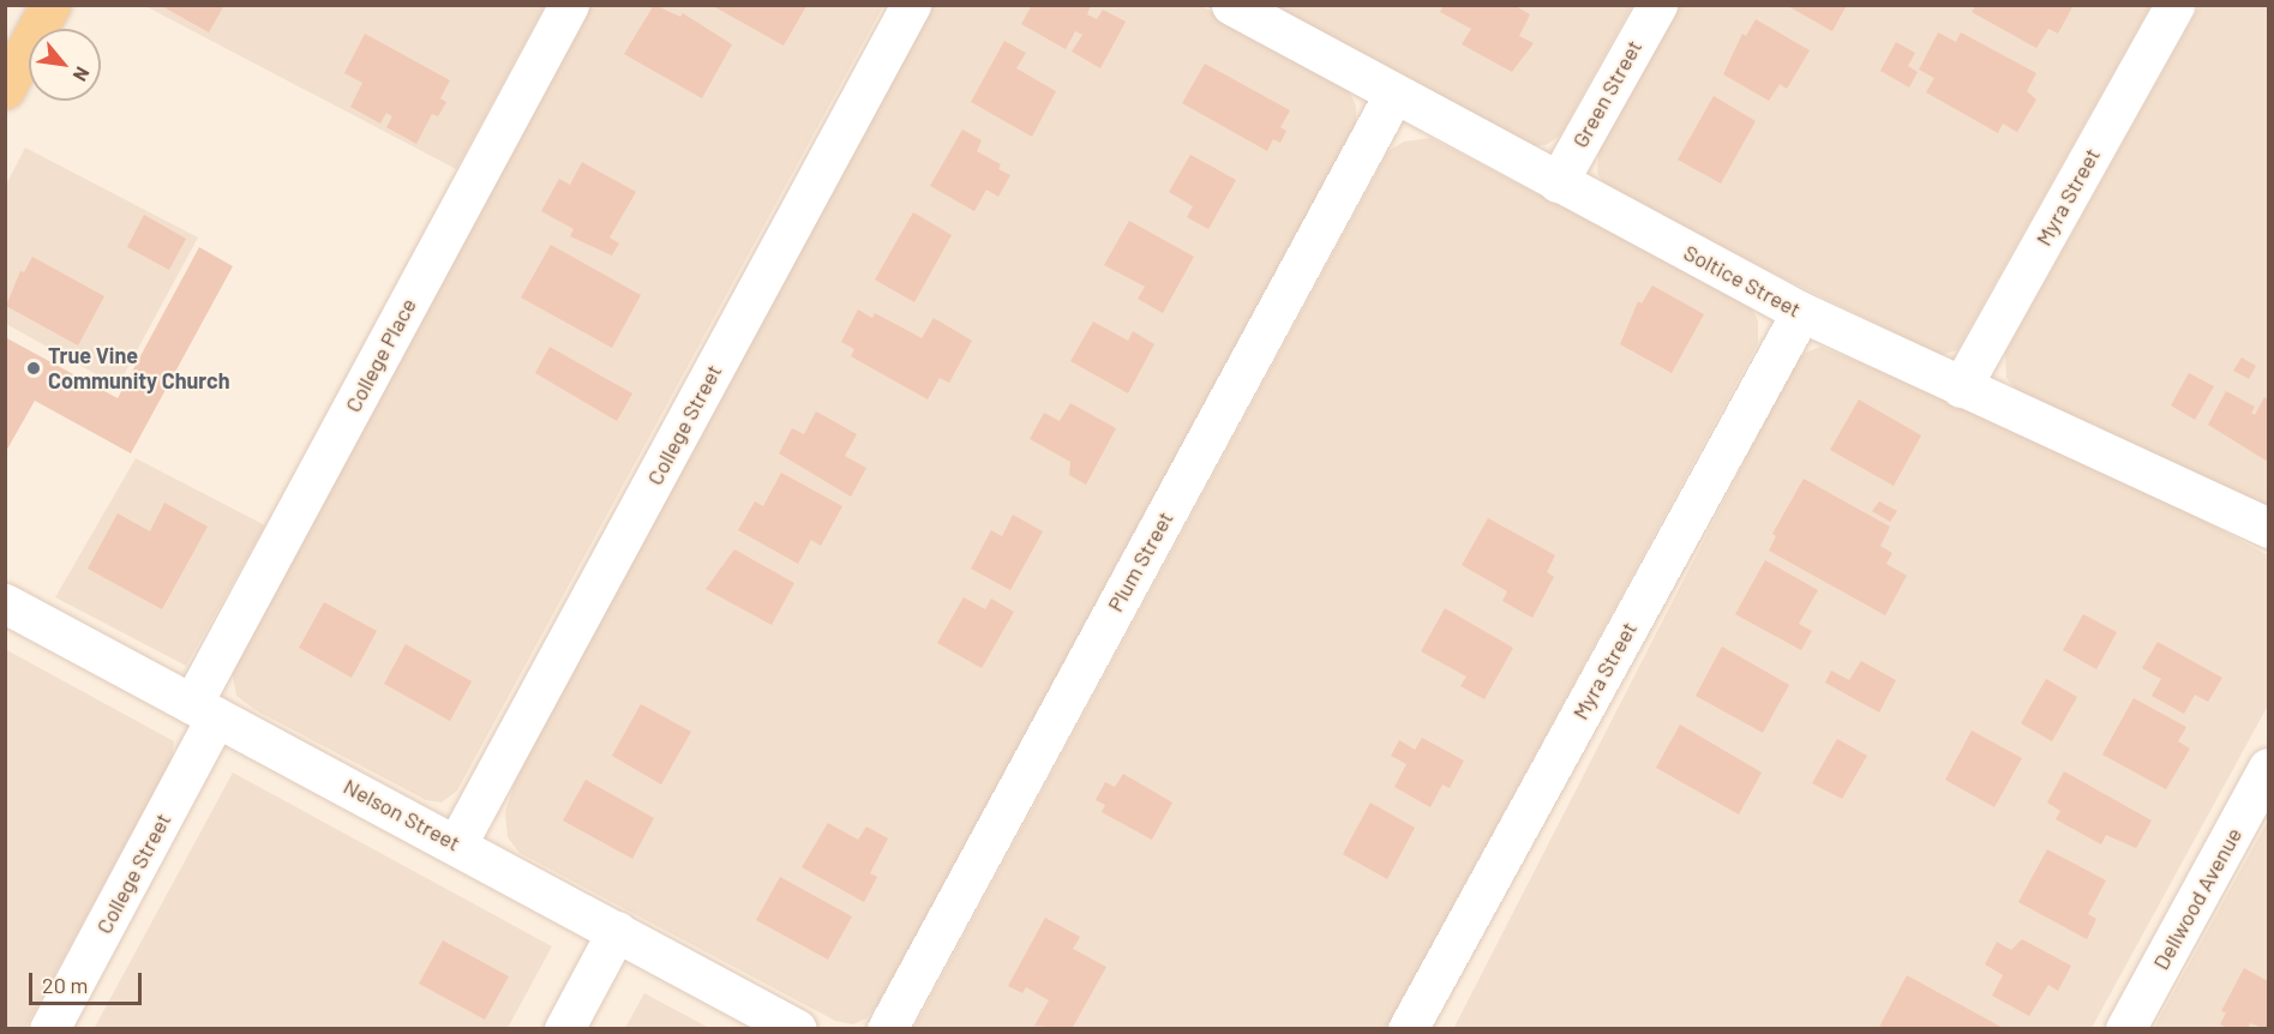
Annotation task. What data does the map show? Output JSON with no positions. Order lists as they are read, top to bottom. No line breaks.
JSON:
{"streets":{"street":["Green Street","Myra Street","Soltice Street","College Place","College Street","Plum Street","Nelson Street","Dellwood Avenue"]},"crossings":[["Green Street","Soltice Street"],["Myra Street","Soltice Street"],["Soltice Street","Plum Street"],["College Place","College Street"],["College Place","Nelson Street"],["College Street","Nelson Street"]],"places":["True Vine Community Church"],"scale_bar":"20 m","north":"bottom right"}
